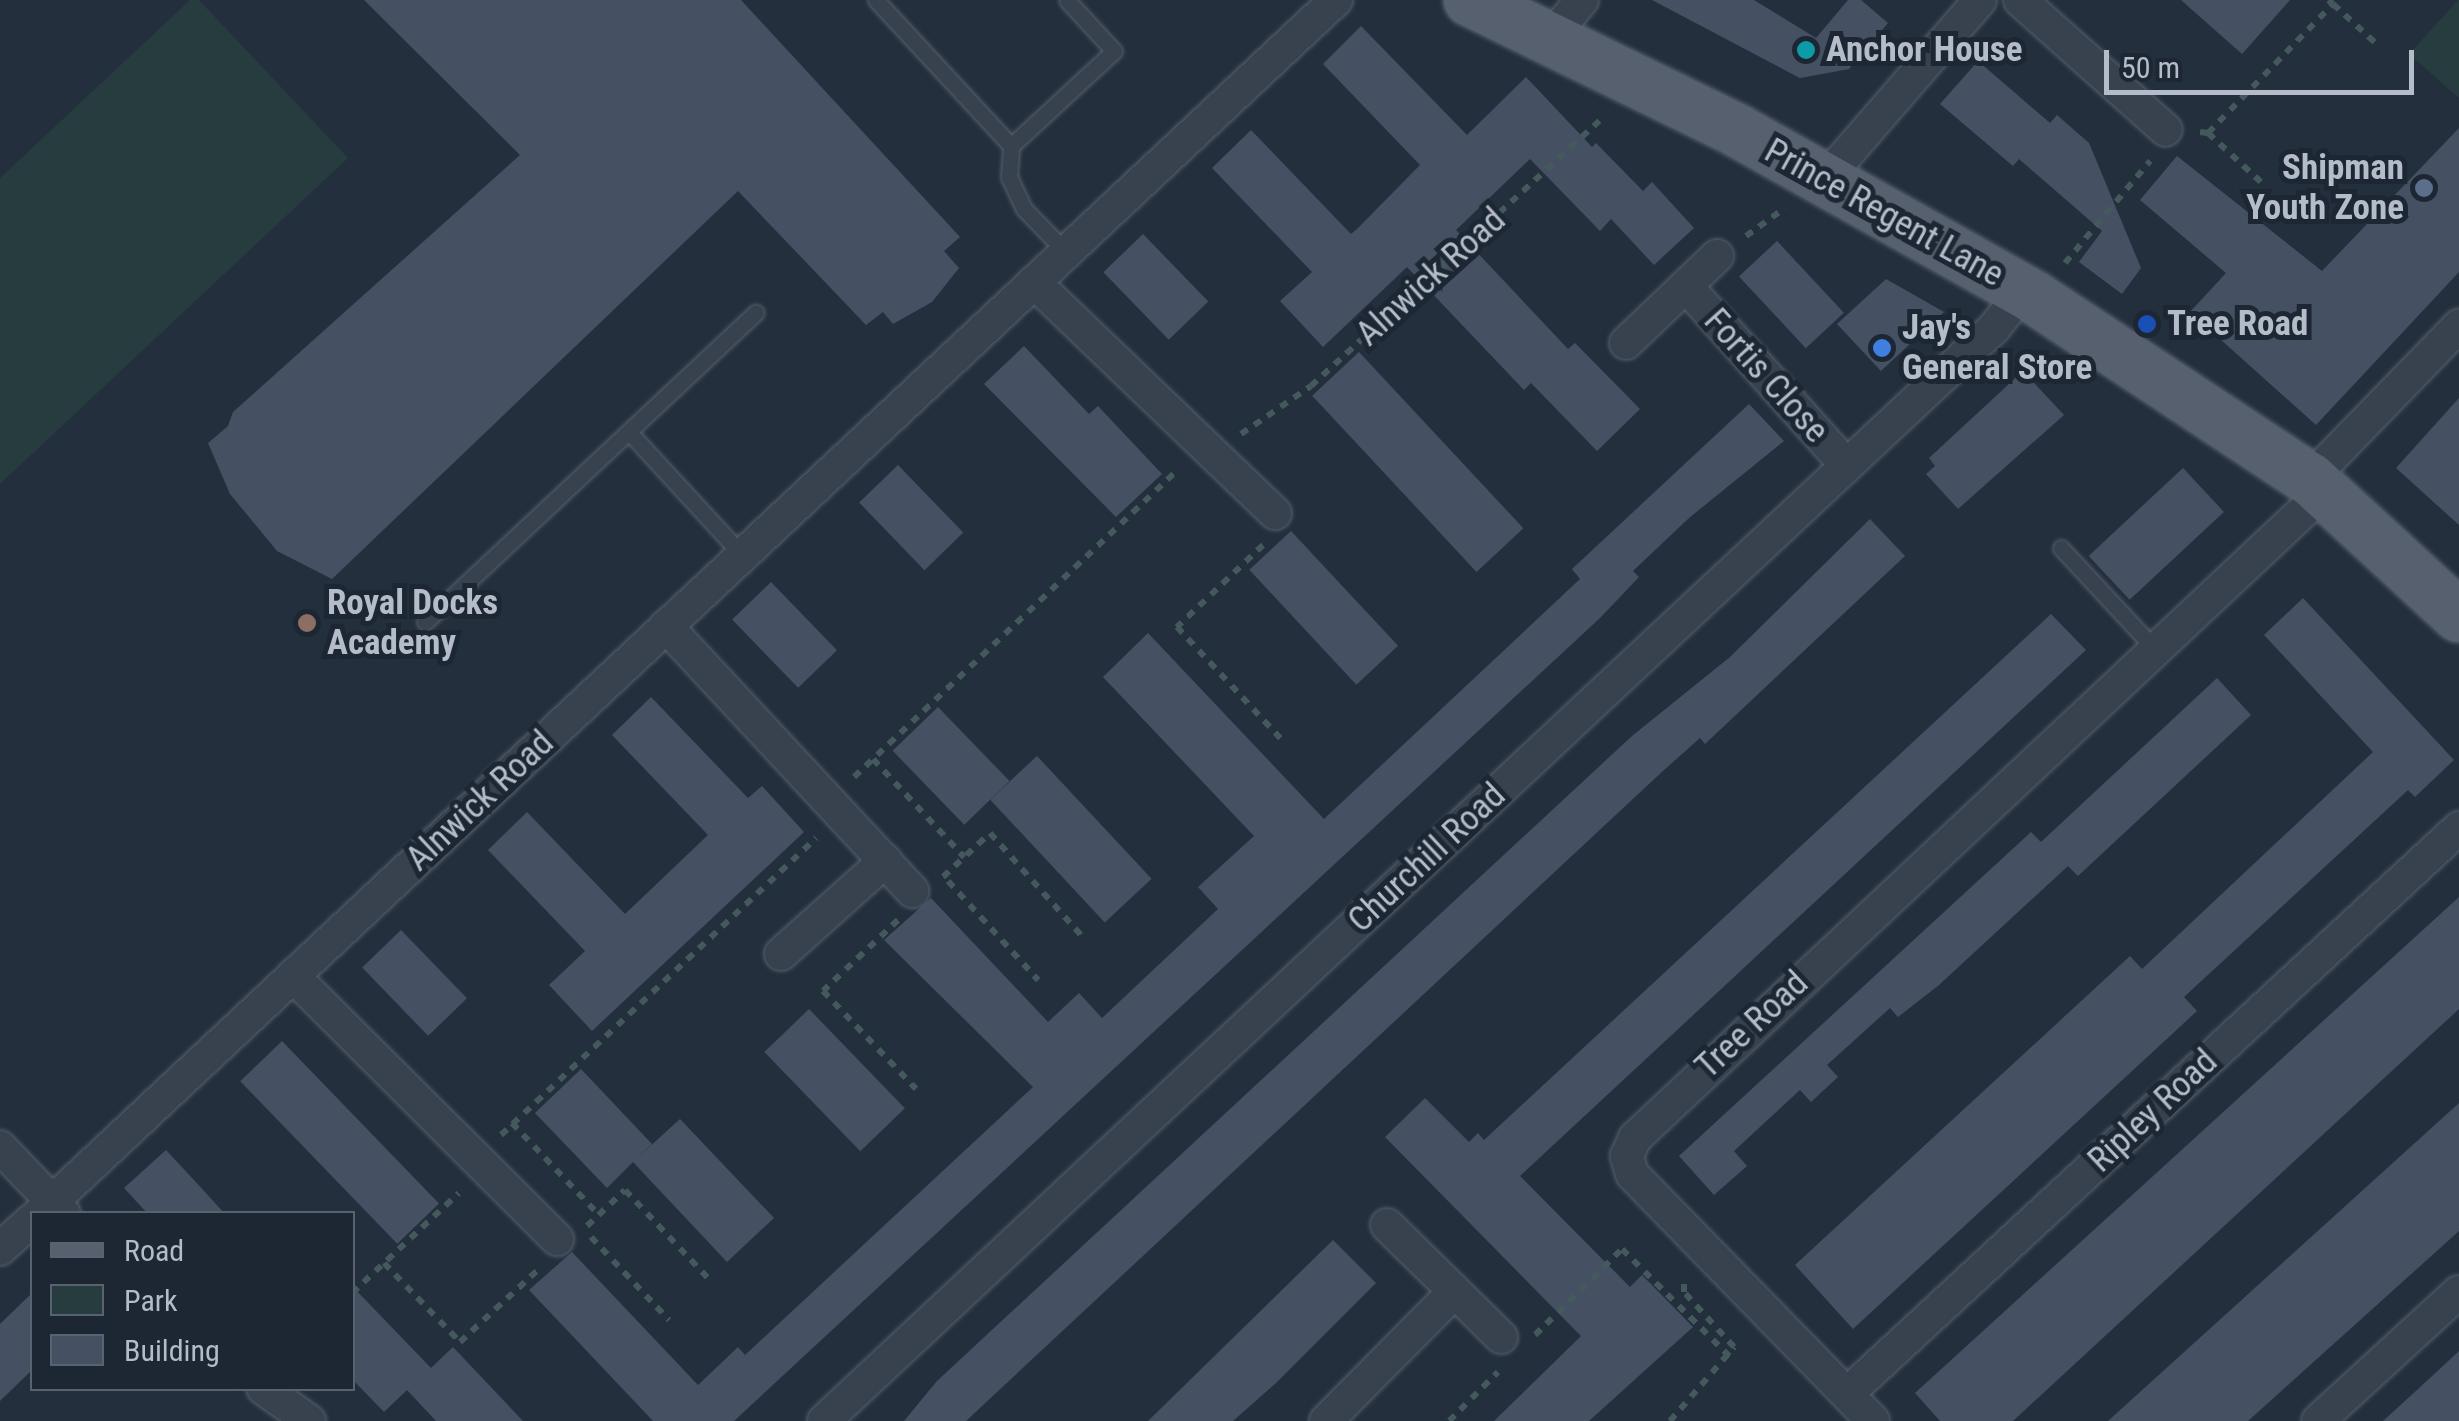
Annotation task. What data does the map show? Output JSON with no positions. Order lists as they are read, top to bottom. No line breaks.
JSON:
{"streets":{"main road":["Prince Regent Lane"],"street":["Alnwick Road","Fortis Close","Churchill Road","Tree Road","Ripley Road"]},"crossings":[["Prince Regent Lane","Alnwick Road"],["Prince Regent Lane","Churchill Road"],["Prince Regent Lane","Tree Road"],["Fortis Close","Churchill Road"]],"places":["Anchor House","Shipman Youth Zone","Tree Road","Jay's General Store","Royal Docks Academy"],"legend":["Road","Park","Building"],"scale_bar":"50 m"}
